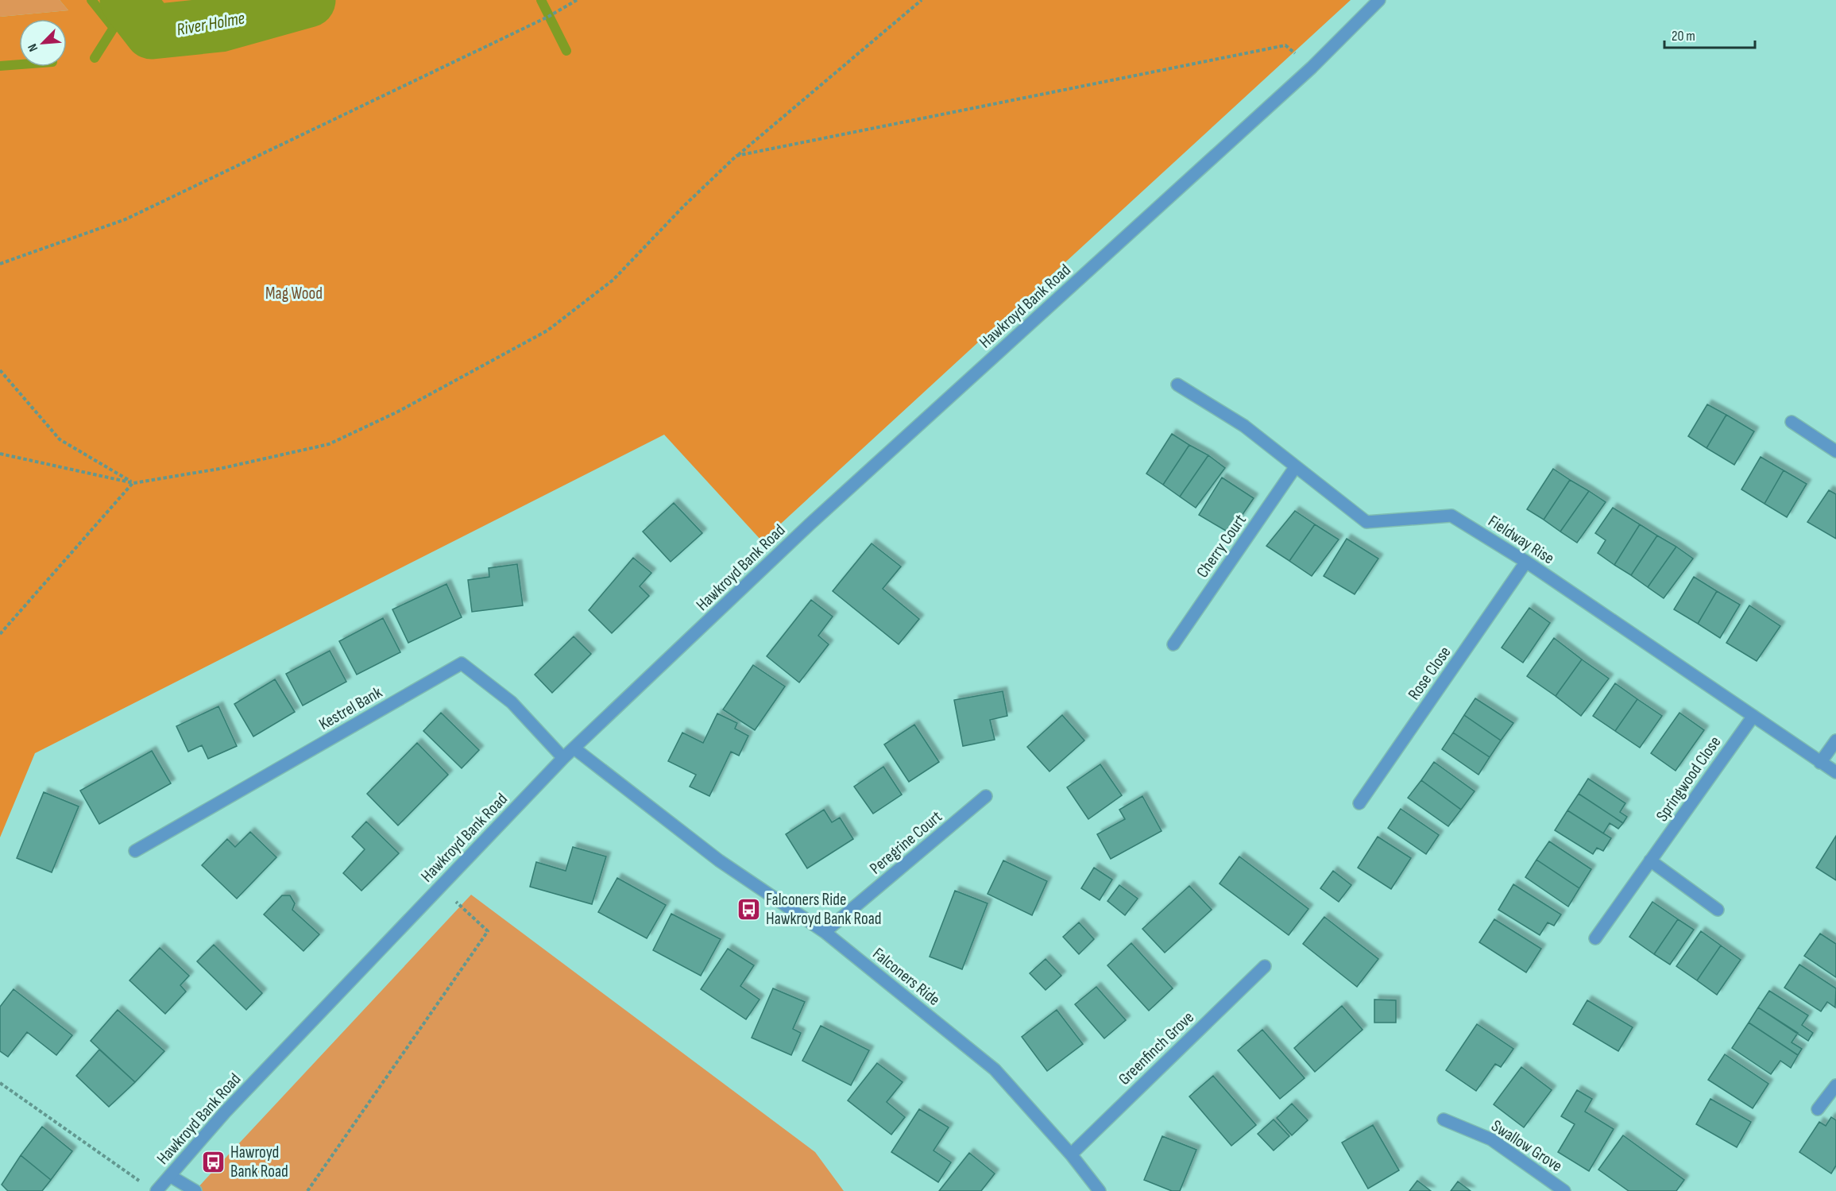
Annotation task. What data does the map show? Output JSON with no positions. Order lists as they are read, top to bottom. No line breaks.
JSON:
{"streets":{"street":["Hawkroyd Bank Road","Fieldway Rise","Cherry Court","Rose Close","Kestrel Bank","Springwood Close","Peregrine Court","Falconers Ride","Greenfinch Grove","Swallow Grove"]},"crossings":[["Hawkroyd Bank Road","Kestrel Bank"],["Hawkroyd Bank Road","Falconers Ride"],["Fieldway Rise","Cherry Court"],["Fieldway Rise","Rose Close"],["Fieldway Rise","Springwood Close"],["Peregrine Court","Falconers Ride"],["Falconers Ride","Greenfinch Grove"]],"water":["River Holme"],"parks":["Mag Wood"],"places":{"bus stop":["Falconers Ride Hawkroyd Bank Road","Hawroyd Bank Road"]},"scale_bar":"20 m","north":"bottom left"}
